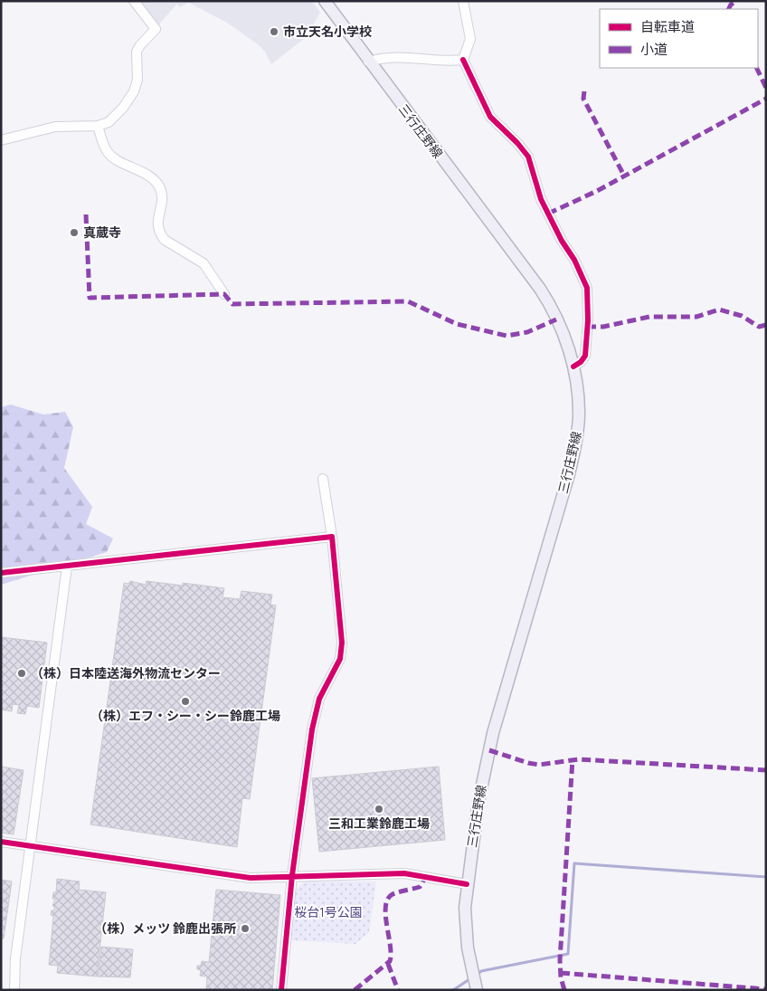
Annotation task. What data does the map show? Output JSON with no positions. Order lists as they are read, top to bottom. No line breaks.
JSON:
{"streets":{"main road":["三行庄野線"]},"parks":["桜台1号公園"],"places":["市立天名小学校","真蔵寺","（株）日本陸送海外物流センター","（株）エフ・シー・シー鈴鹿工場","三和工業鈴鹿工場","（株）メッツ 鈴鹿出張所"],"legend":["自転車道","小道"]}
